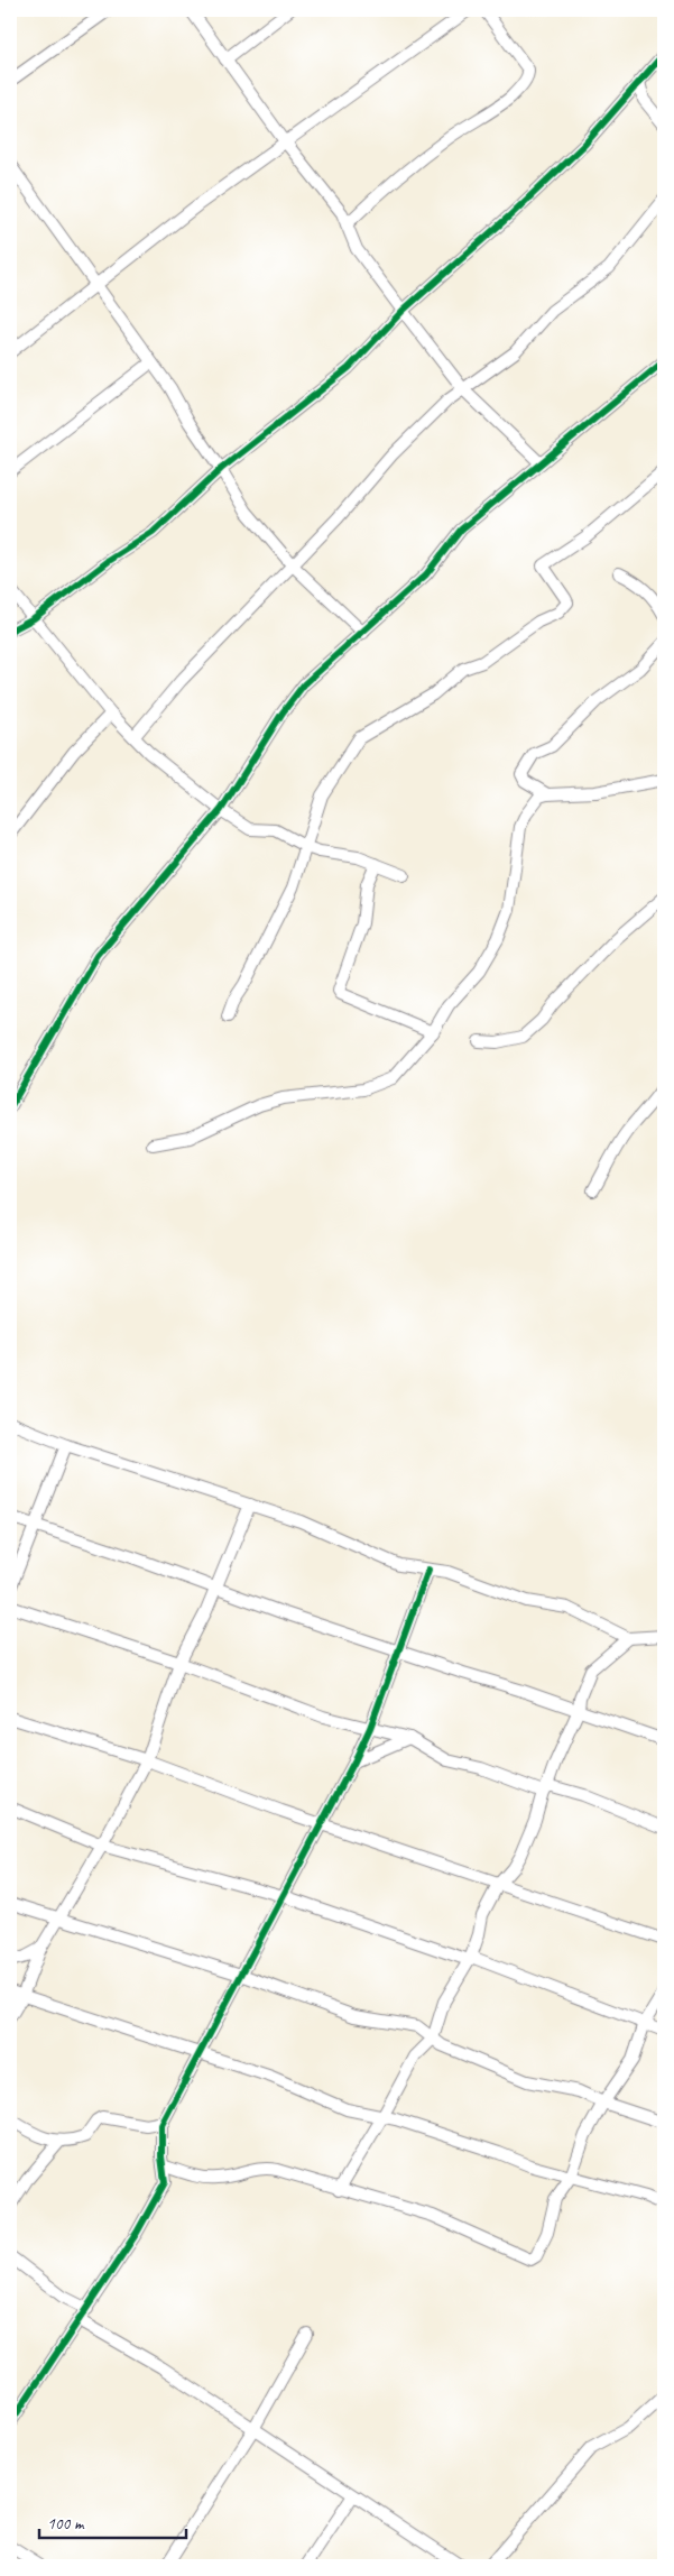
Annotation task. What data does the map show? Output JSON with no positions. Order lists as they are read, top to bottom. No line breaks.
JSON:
{"scale_bar":"100 m"}
